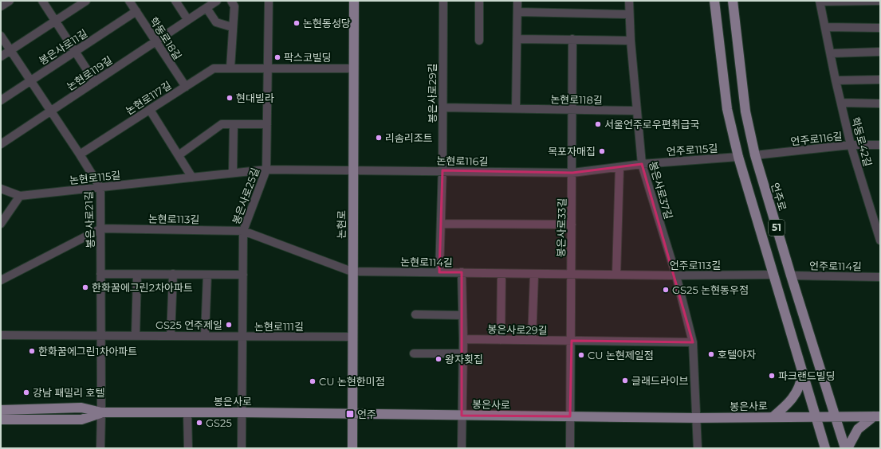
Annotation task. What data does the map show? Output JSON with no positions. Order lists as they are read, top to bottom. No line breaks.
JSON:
{"streets":{"main road":["언주로","논현로","51","봉은사로"],"street":["학동로18길","봉은사로11길","논현로119길","봉은사로29길","논현로117길","논현로118길","언주로116길","학동로42길","언주로115길","논현로116길","논현로115길","봉은사로37길","봉은사로25길","논현로113길","봉은사로21길","봉은사로33길","논현로114길","언주로113길","언주로114길","논현로111길"]},"crossings":[["학동로18길","봉은사로11길"],["학동로18길","논현로119길"],["학동로18길","논현로117길"],["봉은사로11길","봉은사로21길"],["논현로119길","봉은사로21길"],["봉은사로29길","논현로118길"],["봉은사로29길","논현로116길"],["봉은사로29길","봉은사로33길"],["봉은사로29길","논현로114길"],["논현로117길","봉은사로25길"],["논현로117길","봉은사로21길"],["논현로117길","논현로"],["논현로118길","봉은사로37길"],["논현로118길","봉은사로33길"],["언주로116길","학동로42길"],["언주로116길","언주로"],["언주로115길","논현로116길"],["언주로115길","봉은사로37길"],["언주로115길","봉은사로33길"],["언주로115길","51"],["논현로116길","논현로115길"],["논현로116길","논현로"],["논현로116길","봉은사로33길"],["논현로115길","봉은사로25길"],["논현로115길","봉은사로21길"],["논현로115길","논현로"],["봉은사로37길","언주로113길"],["봉은사로37길","봉은사로"],["봉은사로25길","논현로113길"],["봉은사로25길","논현로111길"],["봉은사로25길","봉은사로"],["언주로","언주로114길"],["언주로","봉은사로"],["논현로113길","봉은사로21길"],["논현로113길","논현로"],["논현로113길","논현로114길"],["봉은사로21길","논현로111길"],["봉은사로21길","봉은사로"],["논현로","논현로114길"],["논현로","논현로111길"],["논현로","봉은사로"],["봉은사로33길","논현로114길"],["봉은사로33길","언주로113길"],["봉은사로33길","봉은사로"],["51","언주로113길"],["51","봉은사로"],["논현로114길","언주로113길"]],"places":{"other":["논현동성당","팍스코빌딩","현대빌라","서울언주로우편취급국","리솜리조트","목포자매집","한화꿈에그린2차아파트","GS25 논현동우점","GS25 언주제일","한화꿈에그린1차아파트","호텔야자","CU 논현제일점","왕자횟집","파크랜드빌딩","글래드라이브","CU 논현한미점","강남 패밀리 호텔","GS25"],"transit":["언주"]}}
